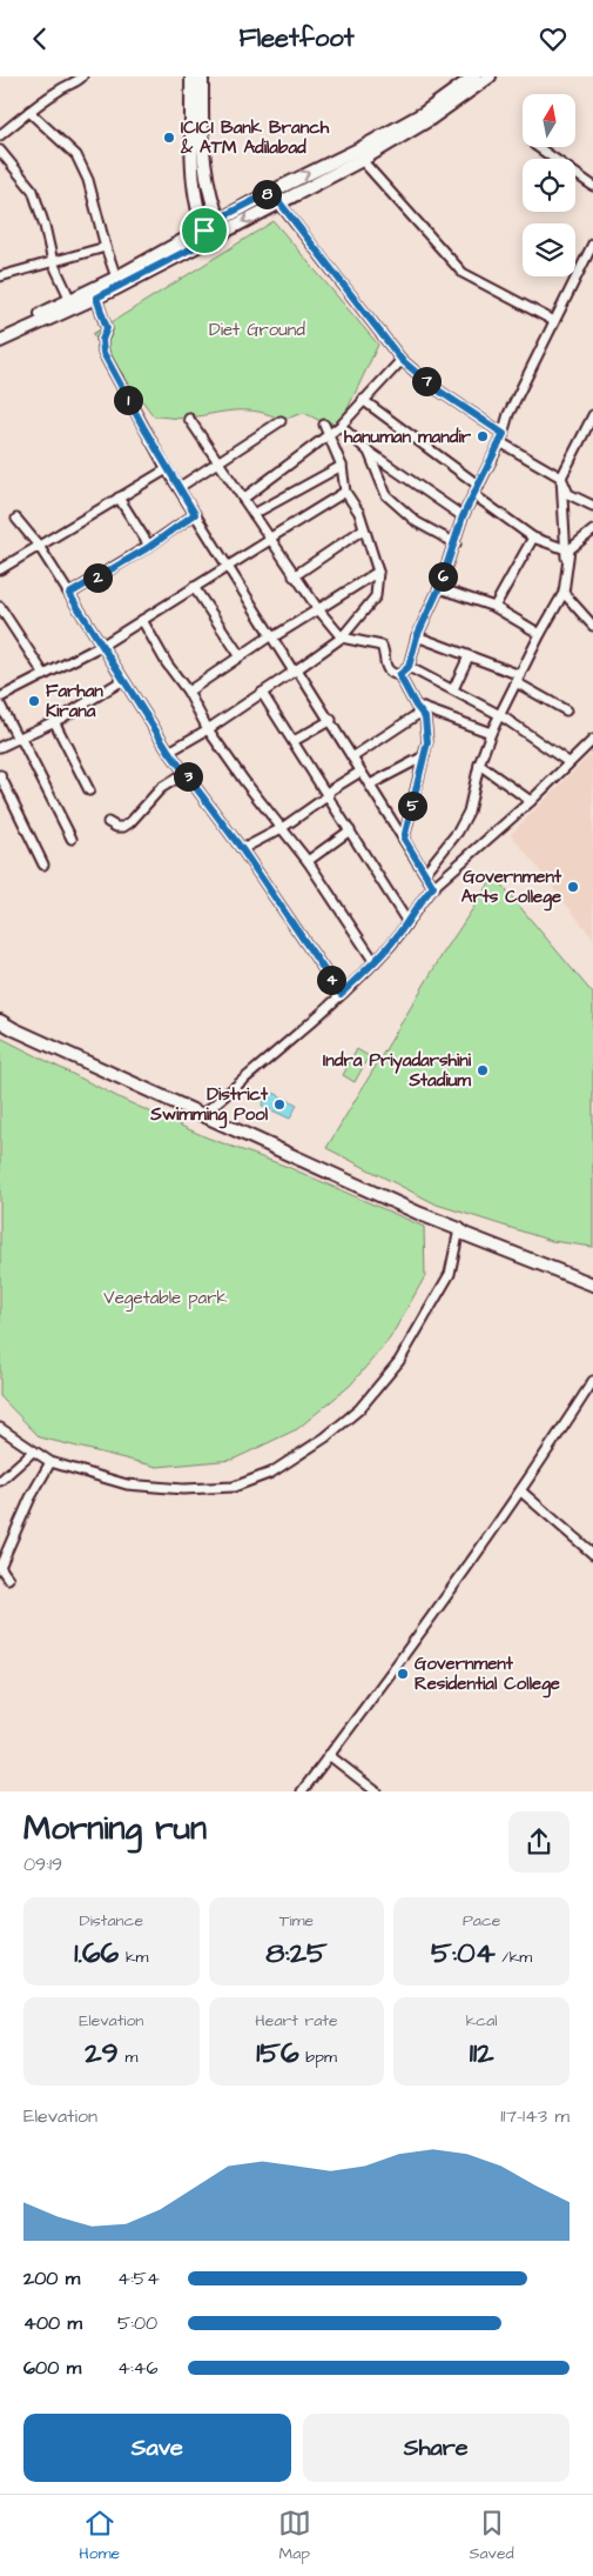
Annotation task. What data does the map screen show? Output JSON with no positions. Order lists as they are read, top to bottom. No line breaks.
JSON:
{"parks":["Diet Ground","Vegetable park"],"places":["ICICI Bank Branch & ATM Adilabad","hanuman mandir","Farhan Kirana","Government Arts College","Indra Priyadarshini Stadium","District Swimming Pool","Government Residential College"],"north":"top","page":{"header":"Fleetfoot","pins":["8","7","1","6","2","3","5","4"],"heading":["Morning run","09:19"],"stats":[["Distance","1.66 km"],["Time","8:25"],["Pace","5:04 /km"],["Elevation","29 m"],["Heart rate","156 bpm"],["kcal","112"]],"chart":["Elevation","117–143 m"],"list":[{"name":"200 m","note":"4:54"},{"name":"400 m","note":"5:00"},{"name":"600 m","note":"4:46"}],"buttons":["Save","Share"],"tabs":["Home","Map","Saved"]}}
